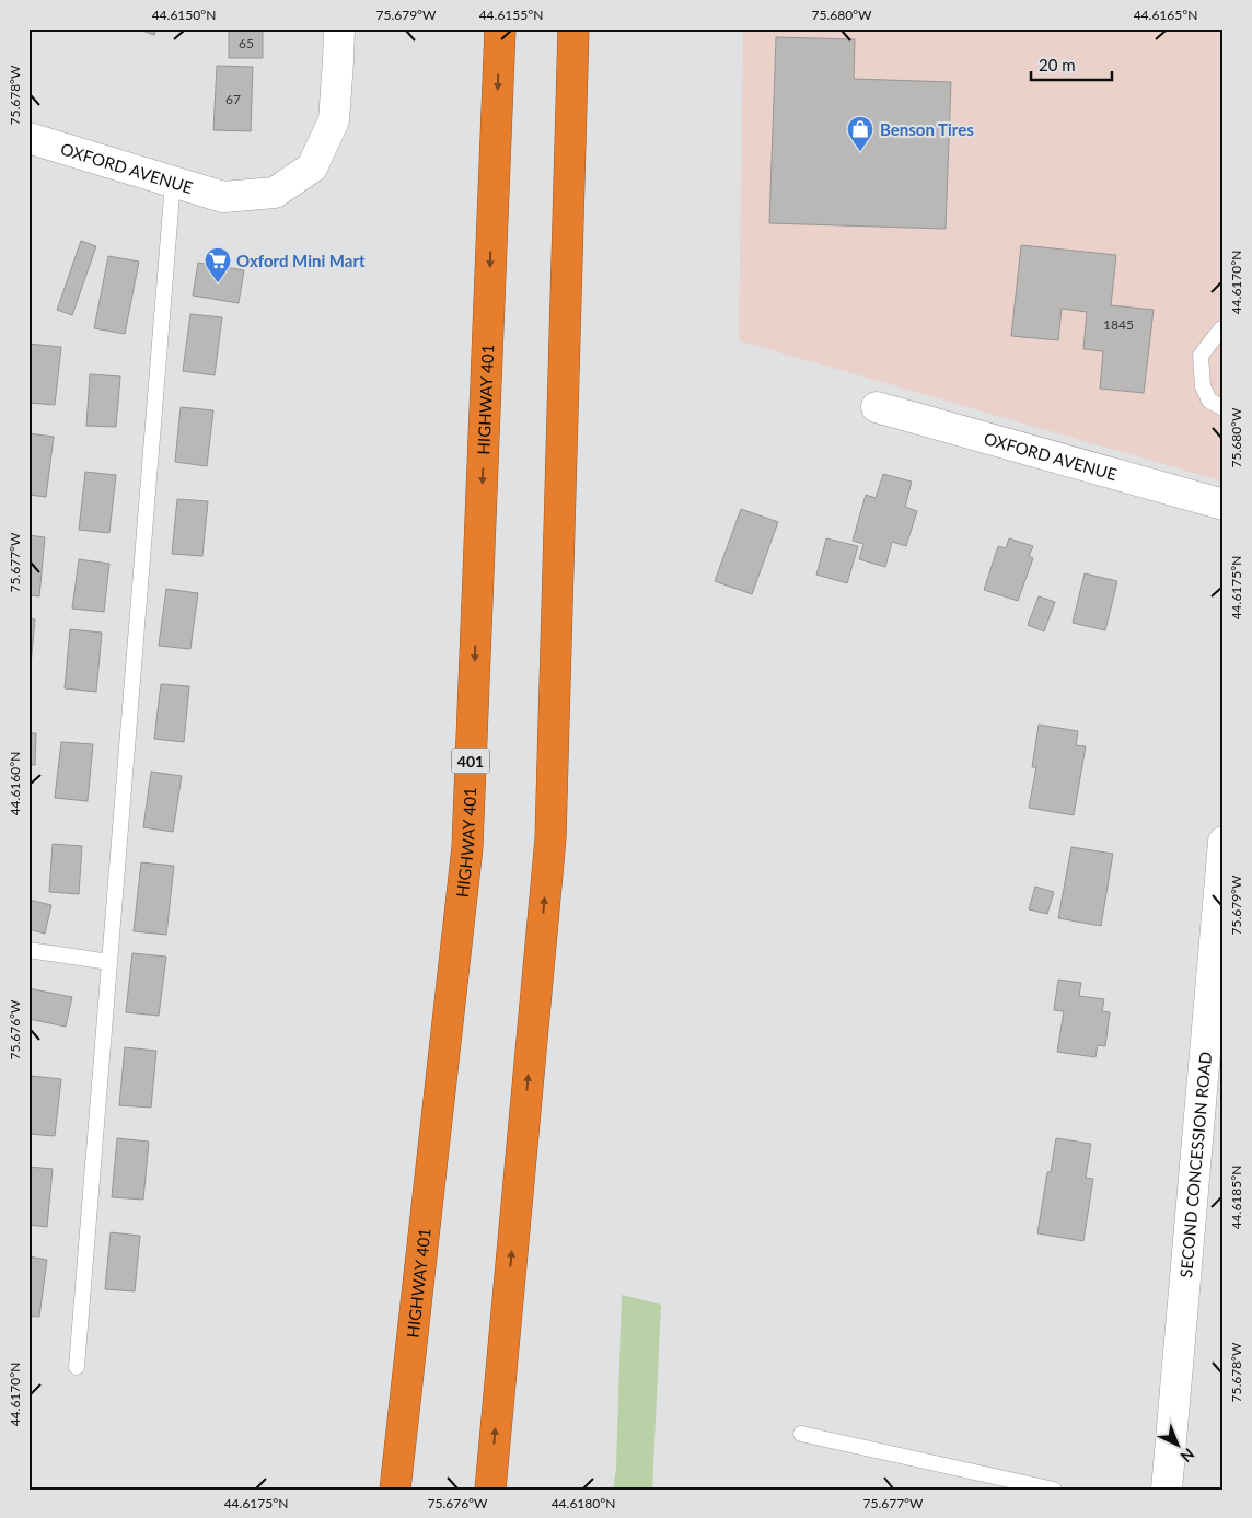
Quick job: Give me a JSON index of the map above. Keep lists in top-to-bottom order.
{
  "streets": {
    "highway": ["HIGHWAY 401", "401"],
    "street": ["OXFORD AVENUE", "SECOND CONCESSION ROAD"]
  },
  "places": {
    "shop": ["Benson Tires"],
    "supermarket": ["Oxford Mini Mart"]
  },
  "house_numbers": ["65", "67", "1845"],
  "scale_bar": "20 m",
  "north": "bottom right",
  "coordinates": [
    "44.6150°N",
    "75.679°W",
    "44.6155°N",
    "75.680°W",
    "44.6165°N",
    "75.678°W",
    "44.6170°N",
    "75.677°W",
    "44.6175°N",
    "44.6160°N",
    "75.676°W",
    "44.6185°N",
    "44.6180°N"
  ]
}
